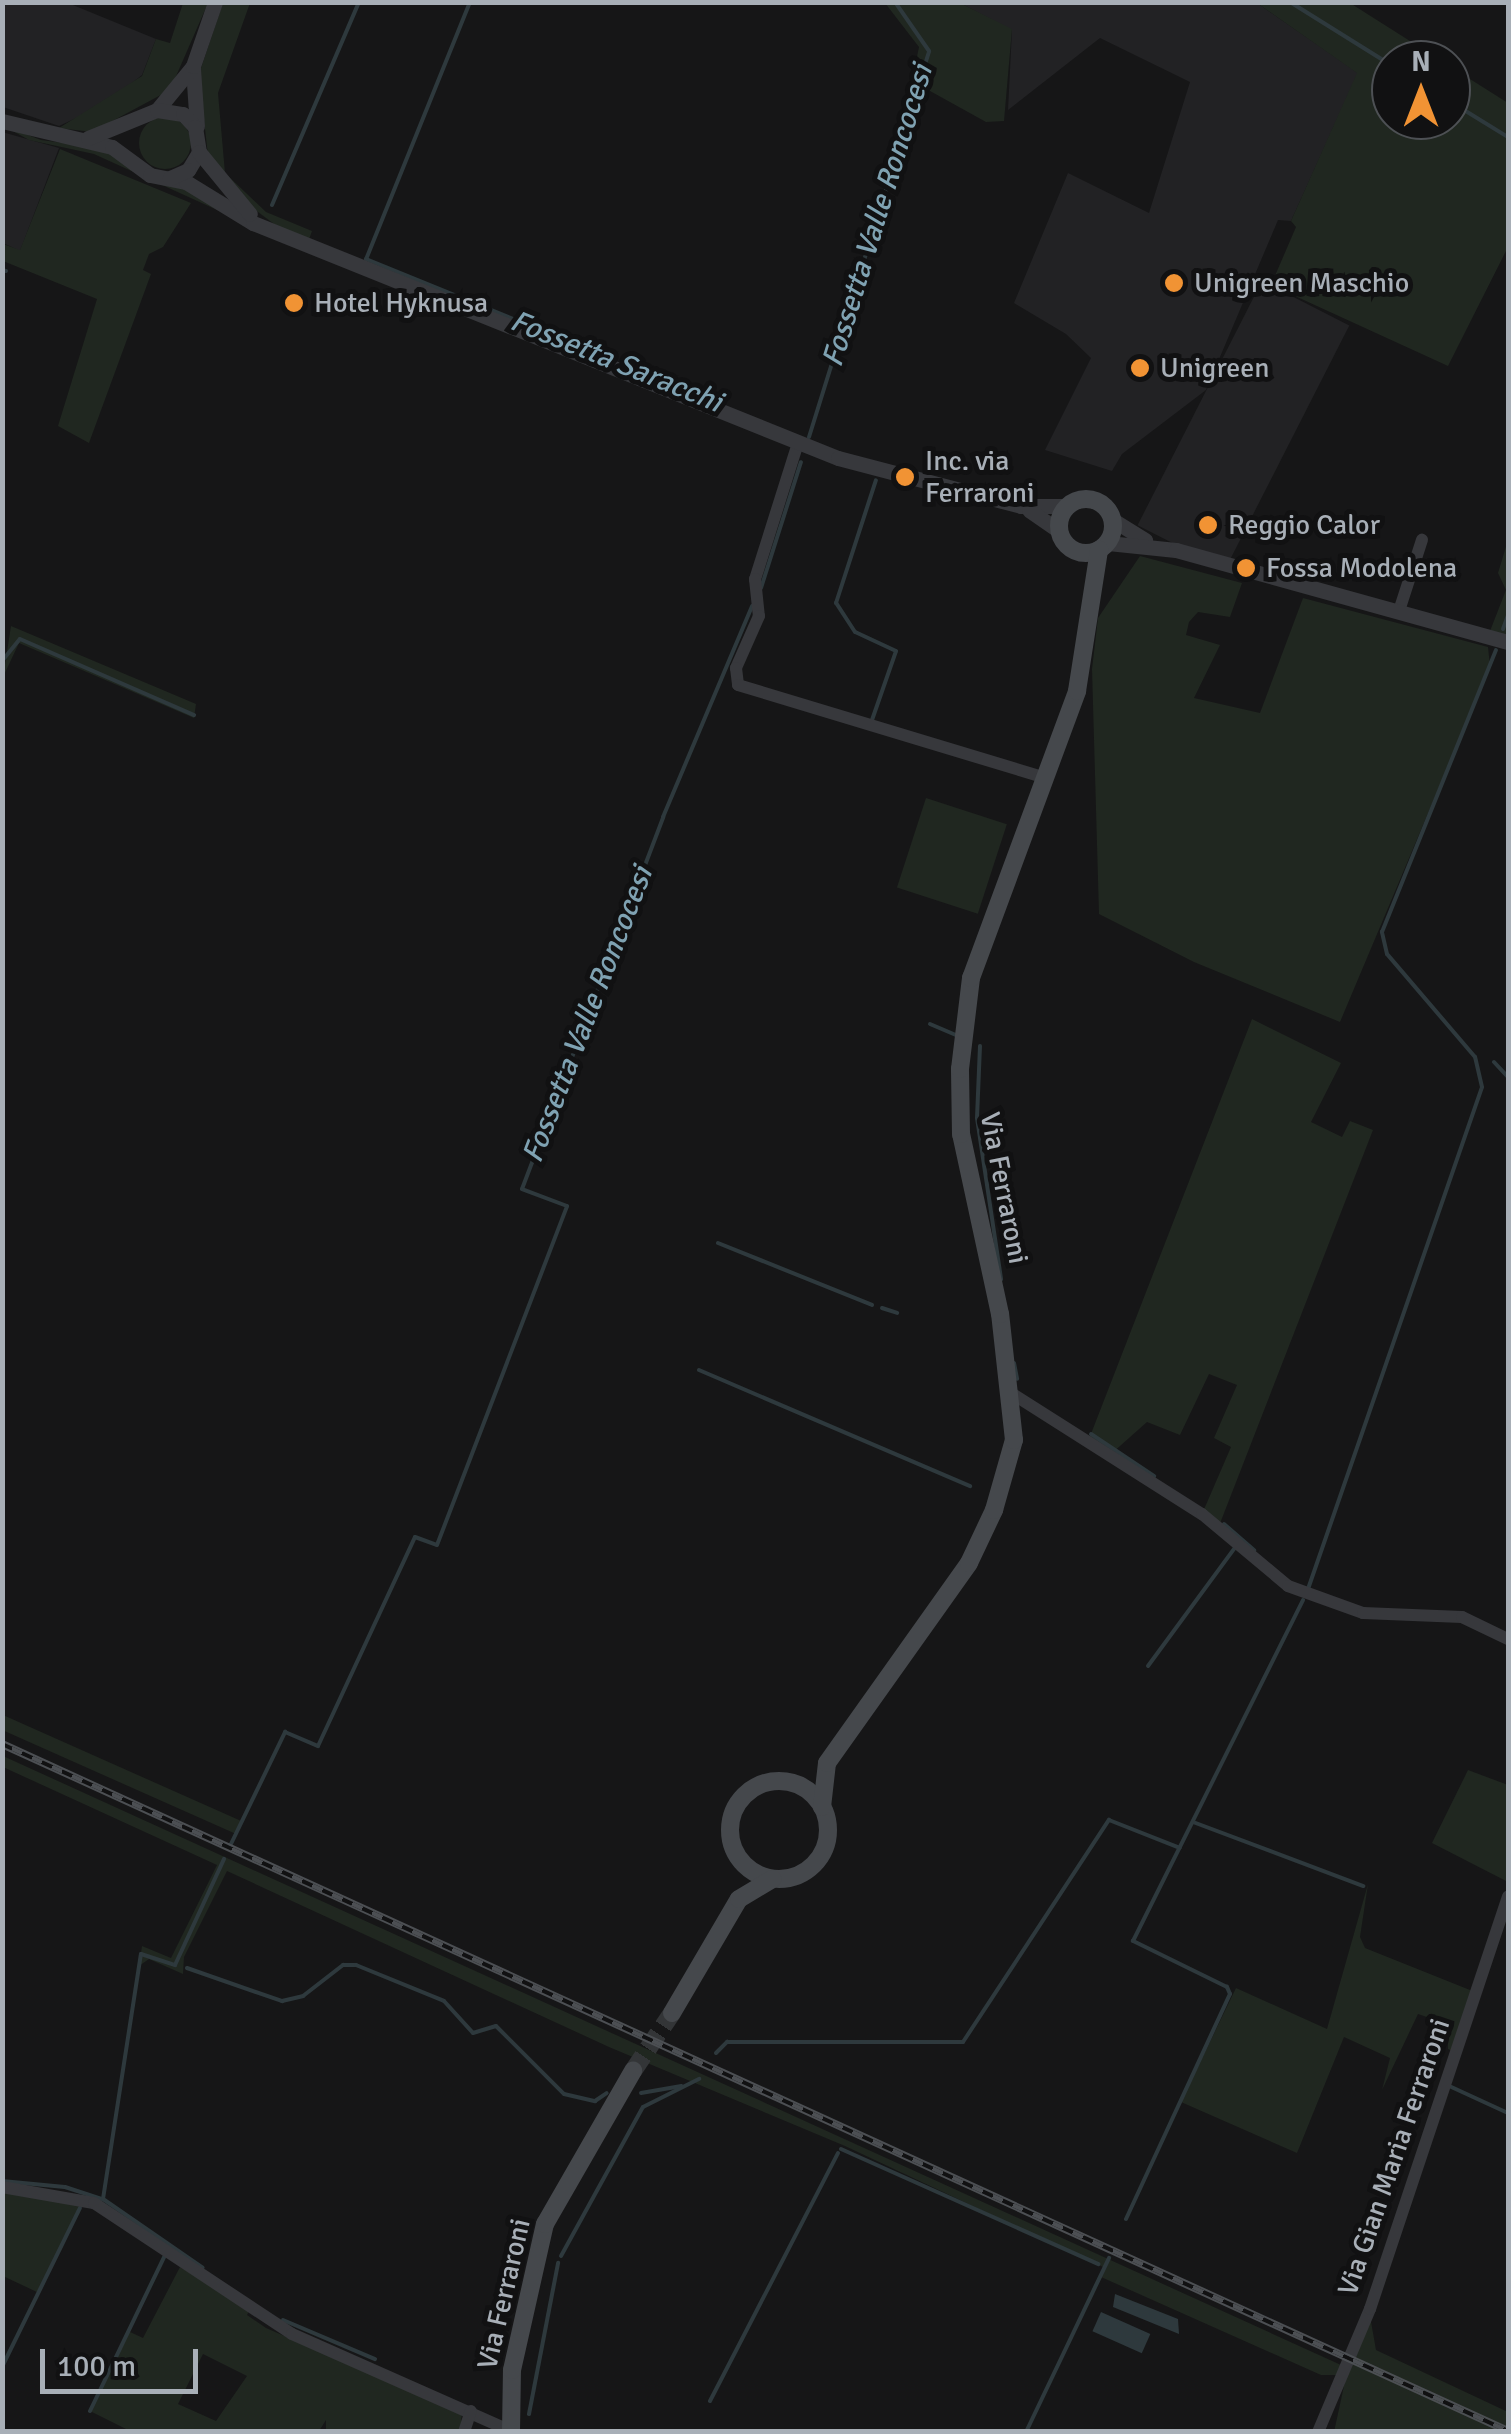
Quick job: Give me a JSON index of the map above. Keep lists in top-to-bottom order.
{
  "streets": {
    "main road": ["Via Ferraroni"],
    "street": ["Via Gian Maria Ferraroni"]
  },
  "water": ["Fossetta Valle Roncocesi", "Fossetta Saracchi"],
  "places": [
    "Unigreen Maschio",
    "Hotel Hyknusa",
    "Unigreen",
    "Inc. via Ferraroni",
    "Reggio Calor",
    "Fossa Modolena"
  ],
  "scale_bar": "100 m",
  "north": "top"
}
